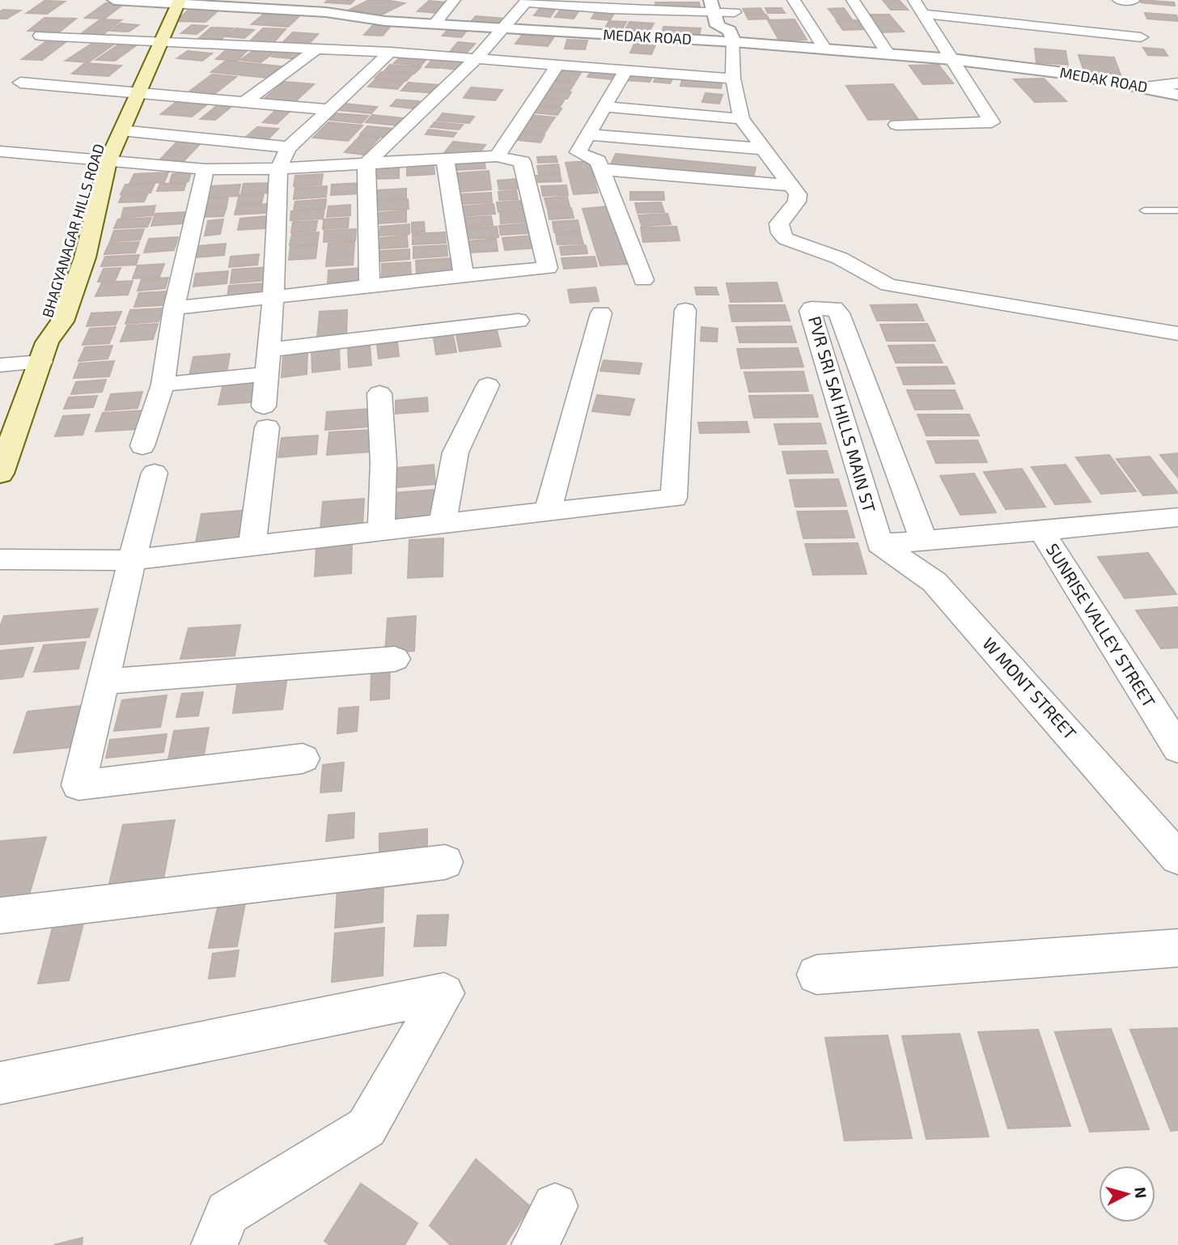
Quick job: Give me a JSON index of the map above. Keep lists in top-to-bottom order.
{
  "streets": {
    "main road": ["BHAGYANAGAR HILLS ROAD"],
    "street": [
      "MEDAK ROAD",
      "PVR SRI SAI HILLS MAIN ST",
      "SUNRISE VALLEY STREET",
      "W MONT STREET"
    ]
  },
  "crossings": [
    ["MEDAK ROAD", "BHAGYANAGAR HILLS ROAD"],
    ["PVR SRI SAI HILLS MAIN ST", "W MONT STREET"]
  ],
  "north": "right"
}
